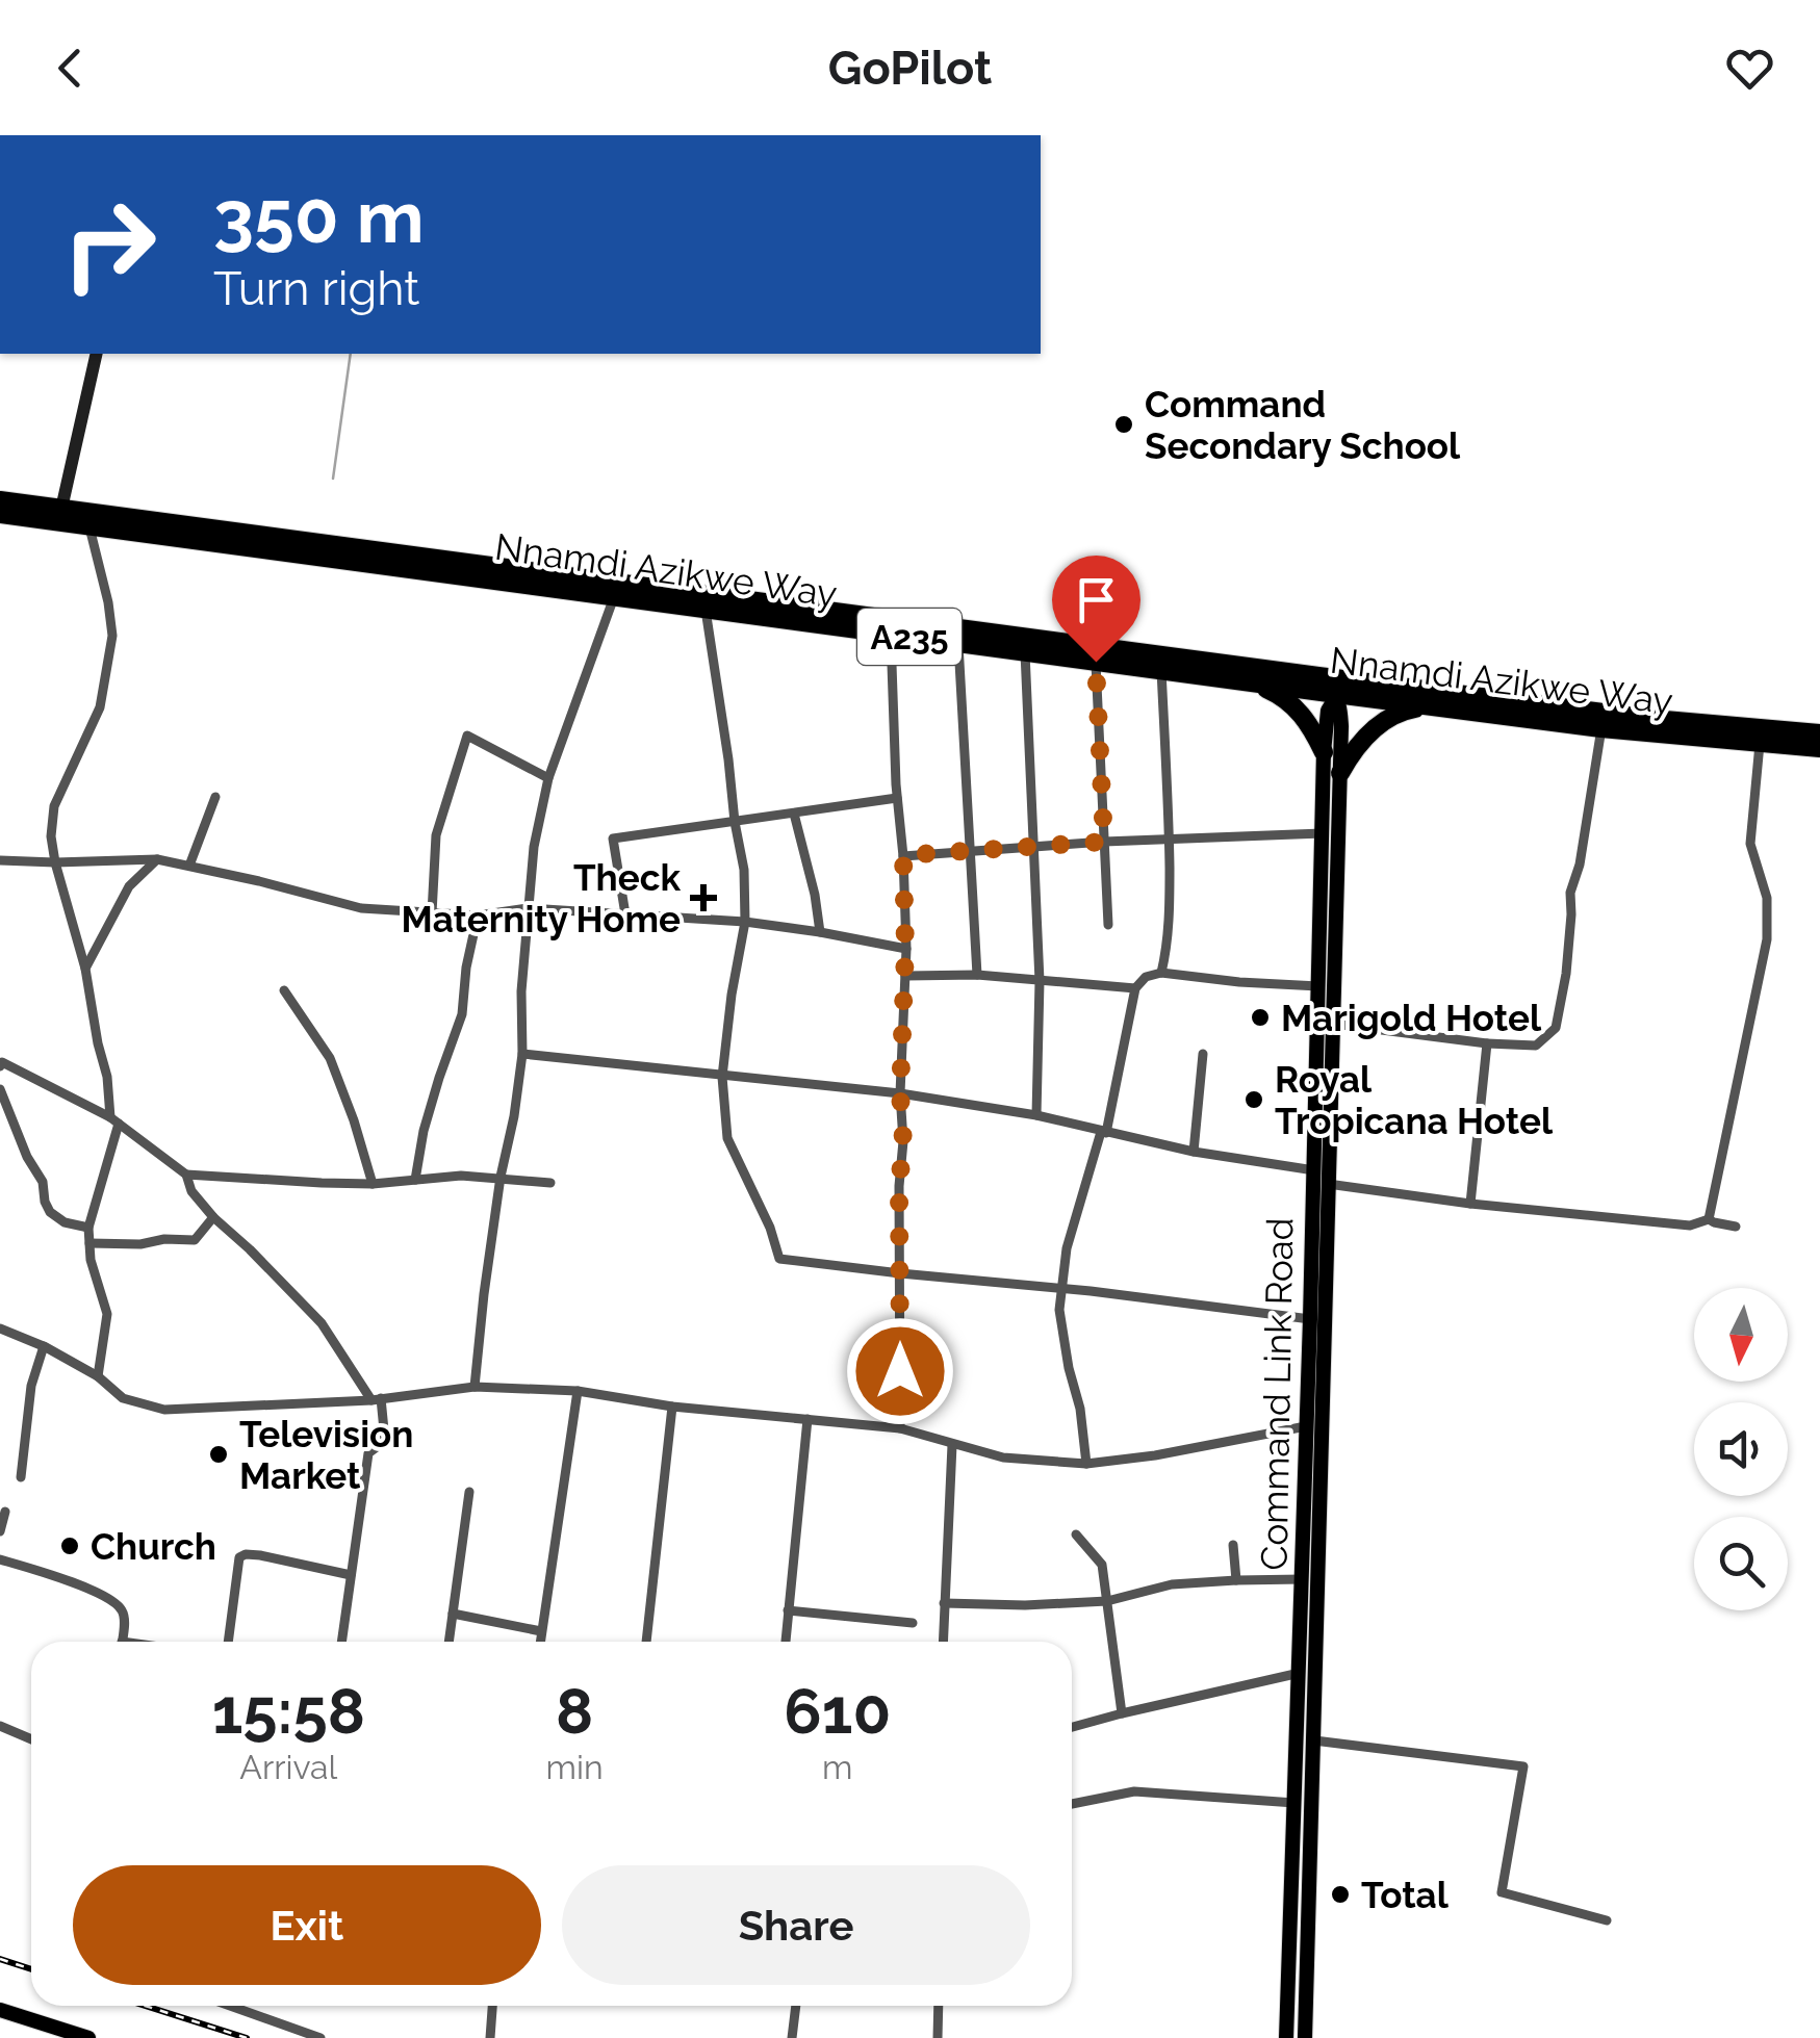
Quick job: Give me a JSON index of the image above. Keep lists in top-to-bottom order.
{
  "streets": {
    "highway": ["Nnamdi Azikwe Way", "A235"],
    "main road": ["Command Link Road"]
  },
  "crossings": [
    ["Nnamdi Azikwe Way", "Command Link Road"]
  ],
  "places": {
    "other": [
      "Command Secondary School",
      "Marigold Hotel",
      "Royal Tropicana Hotel",
      "Television Market",
      "Church",
      "Total"
    ],
    "health": ["Theck Maternity Home"]
  },
  "north": "bottom",
  "page": {
    "header": "GoPilot",
    "turn": ["350 m", "Turn right"],
    "eta": [
      "15:58",
      "Arrival",
      "8",
      "min",
      "610",
      "m"
    ],
    "buttons": ["Exit", "Share"]
  }
}
